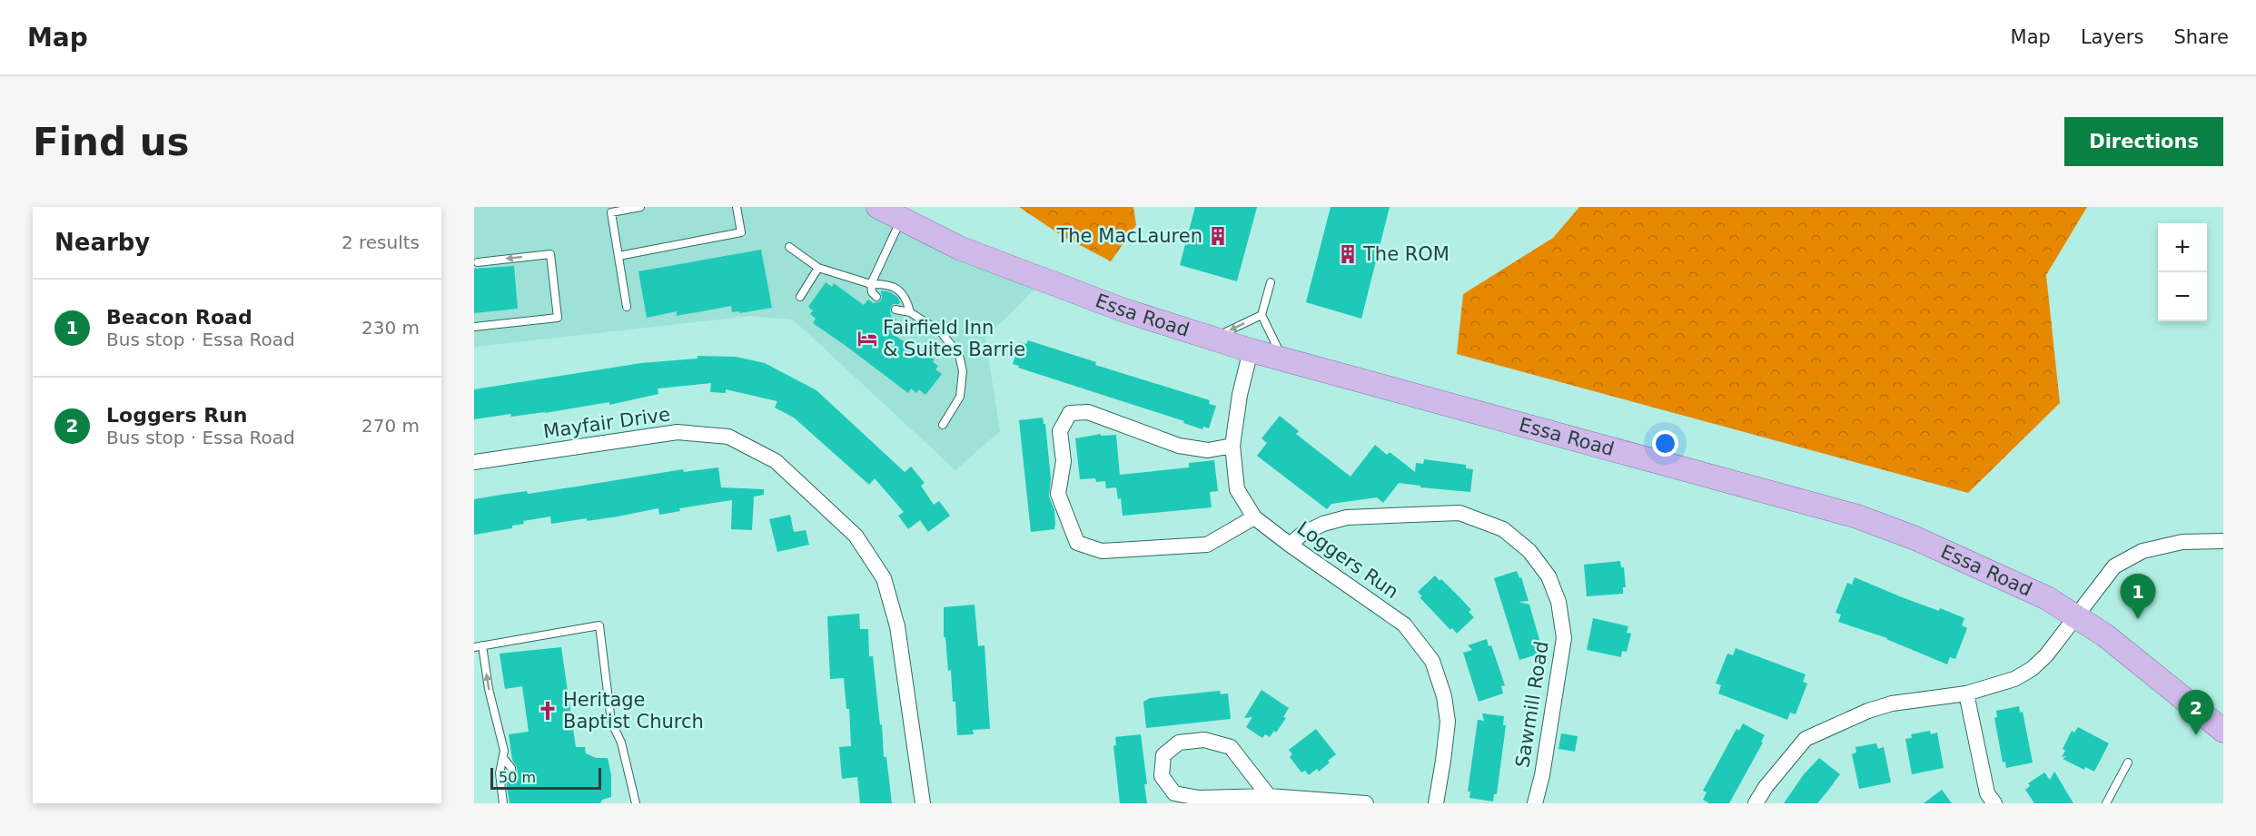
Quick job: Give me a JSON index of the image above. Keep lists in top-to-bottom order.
{
  "streets": {
    "main road": ["Essa Road"],
    "street": ["Mayfair Drive", "Loggers Run", "Sawmill Road"]
  },
  "crossings": [
    ["Essa Road", "Loggers Run"],
    ["Loggers Run", "Sawmill Road"]
  ],
  "places": {
    "building": ["The MacLauren", "The ROM"],
    "hotel": ["Fairfield Inn & Suites Barrie"],
    "church": ["Heritage Baptist Church"]
  },
  "scale_bar": "50 m",
  "page": {
    "header": "Map",
    "nav": ["Map", "Layers", "Share"],
    "buttons": "Directions",
    "title": "Find us",
    "heading": ["Nearby", "2 results"],
    "map_buttons": ["+", "−"],
    "list": [
      {
        "mark": "1",
        "name": "Beacon Road",
        "note": "Bus stop · Essa Road",
        "value": "230 m"
      },
      {
        "mark": "2",
        "name": "Loggers Run",
        "note": "Bus stop · Essa Road",
        "value": "270 m"
      }
    ],
    "pins": ["1", "2"],
    "scale": "50 m"
  }
}
